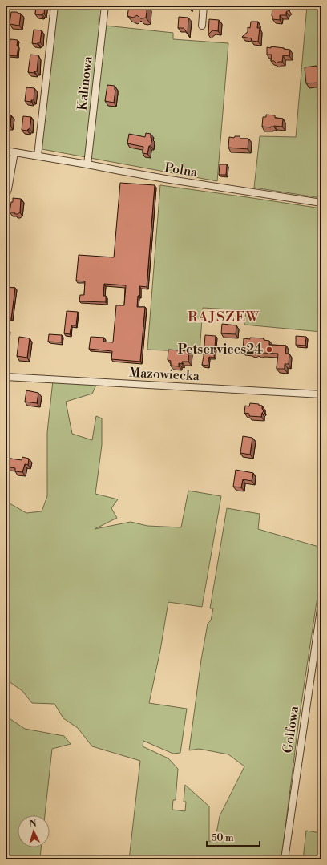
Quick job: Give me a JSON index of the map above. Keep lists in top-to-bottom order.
{
  "streets": {
    "street": [
      "Kalinowa",
      "Polna",
      "Mazowiecka",
      "Golfowa"
    ]
  },
  "crossings": [
    ["Kalinowa", "Polna"]
  ],
  "districts": ["RAJSZEW"],
  "places": ["Petservices24"],
  "scale_bar": "50 m",
  "north": "top"
}
